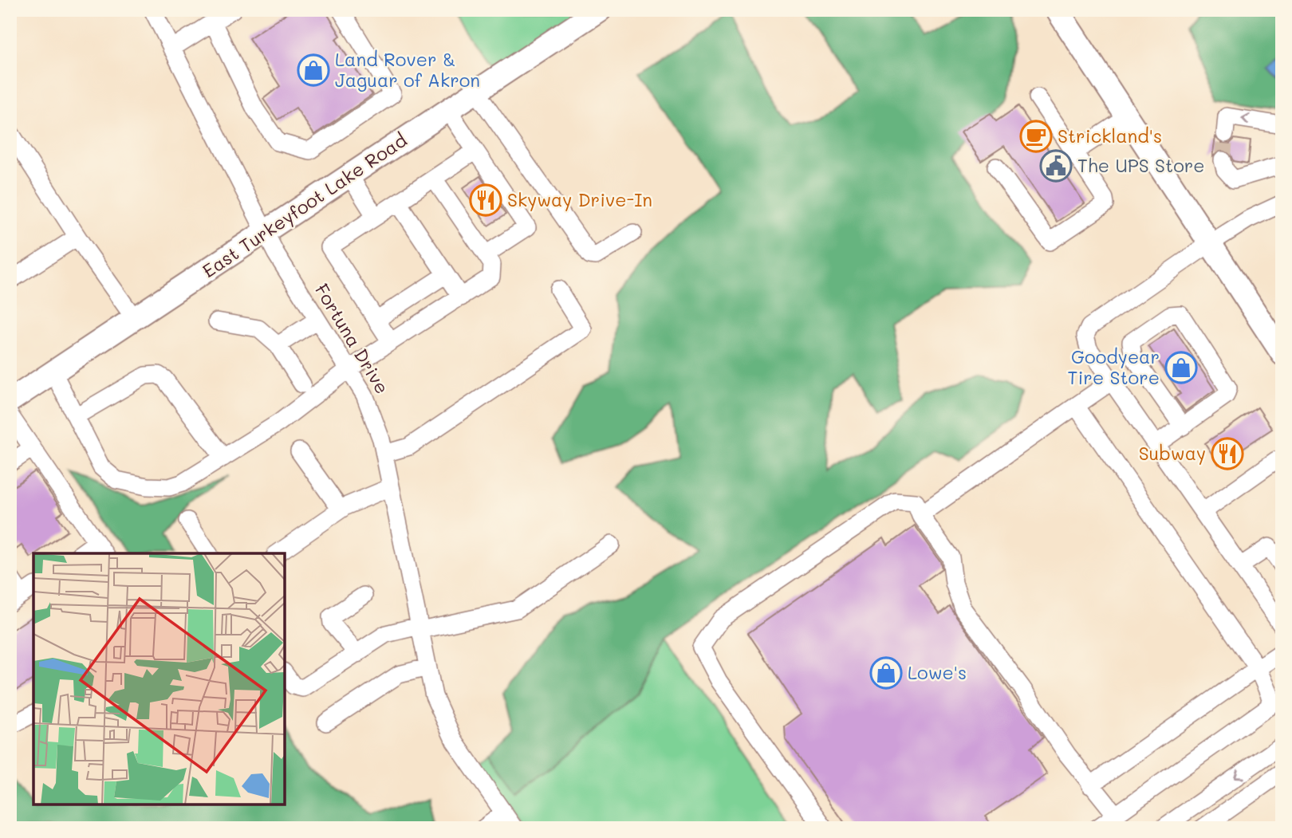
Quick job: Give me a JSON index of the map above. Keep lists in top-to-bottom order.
{
  "streets": {
    "main road": ["East Turkeyfoot Lake Road"],
    "street": ["Fortuna Drive"]
  },
  "crossings": [
    ["East Turkeyfoot Lake Road", "Fortuna Drive"]
  ],
  "places": {
    "shop": ["Land Rover & Jaguar of Akron", "Goodyear Tire Store", "Lowe's"],
    "cafe": ["Strickland's"],
    "public building": ["The UPS Store"],
    "restaurant": ["Skyway Drive-In", "Subway"]
  }
}
